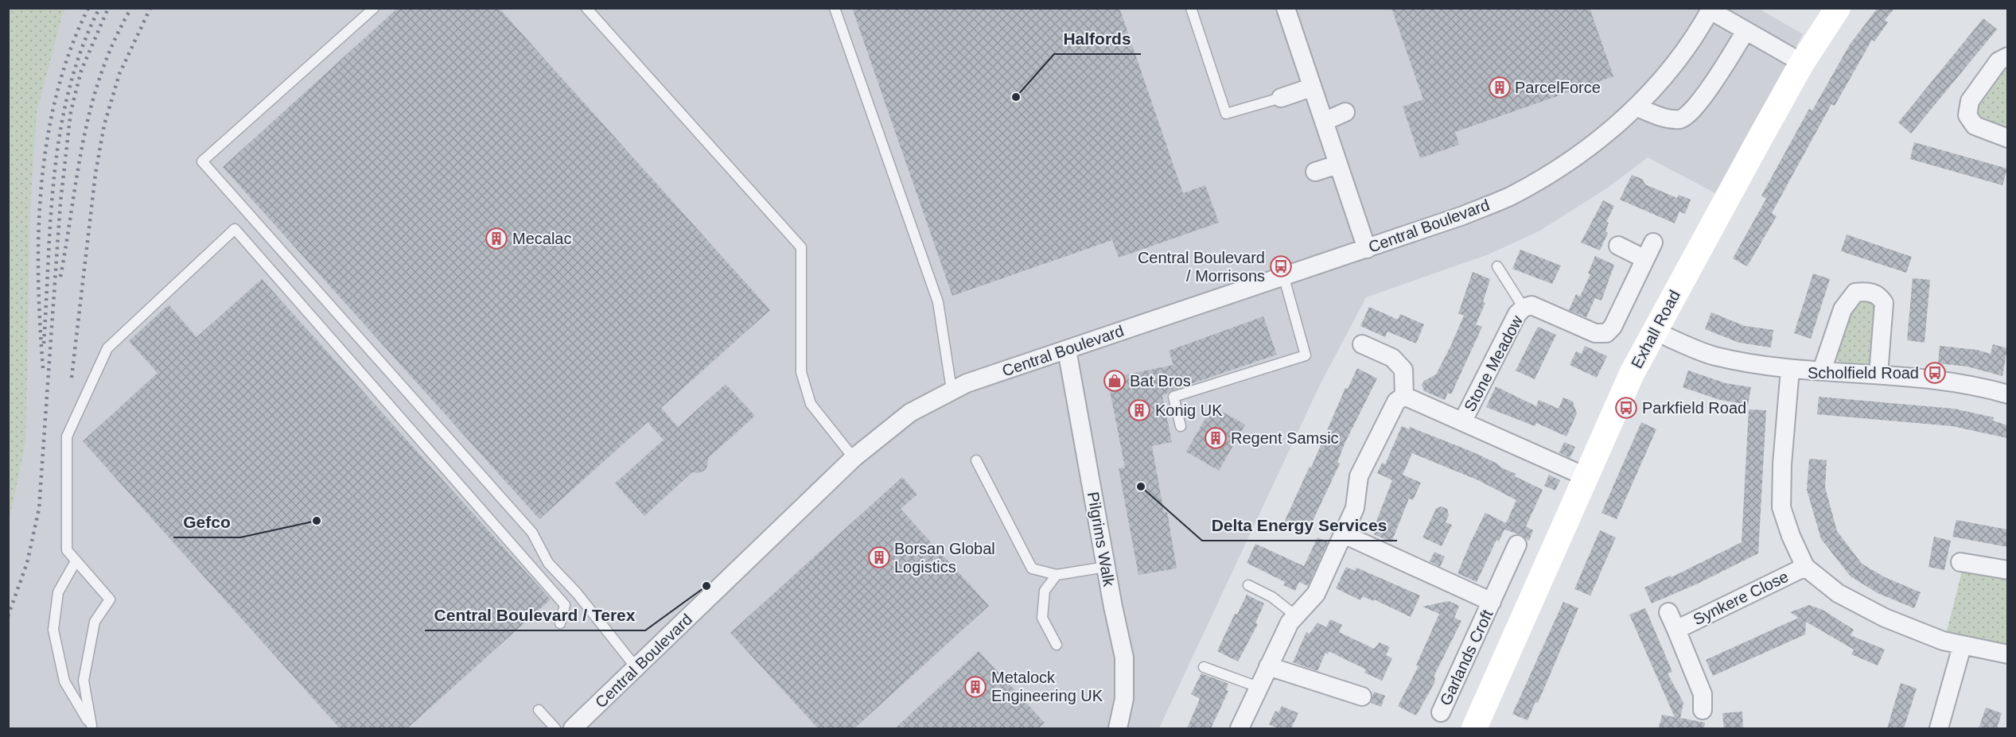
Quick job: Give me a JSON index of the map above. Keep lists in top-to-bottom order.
{
  "streets": {
    "street": [
      "Central Boulevard",
      "Exhall Road",
      "Stone Meadow",
      "Pilgrims Walk",
      "Synkere Close",
      "Garlands Croft"
    ]
  },
  "crossings": [
    ["Central Boulevard", "Exhall Road"],
    ["Central Boulevard", "Pilgrims Walk"]
  ],
  "places": {
    "building": [
      "ParcelForce",
      "Mecalac",
      "Konig UK",
      "Regent Samsic",
      "Borsan Global Logistics",
      "Metalock Engineering UK"
    ],
    "other": [
      "Halfords",
      "Delta Energy Services",
      "Gefco",
      "Central Boulevard / Terex"
    ],
    "bus stop": ["Central Boulevard / Morrisons", "Scholfield Road", "Parkfield Road"],
    "shop": ["Bat Bros"]
  }
}
